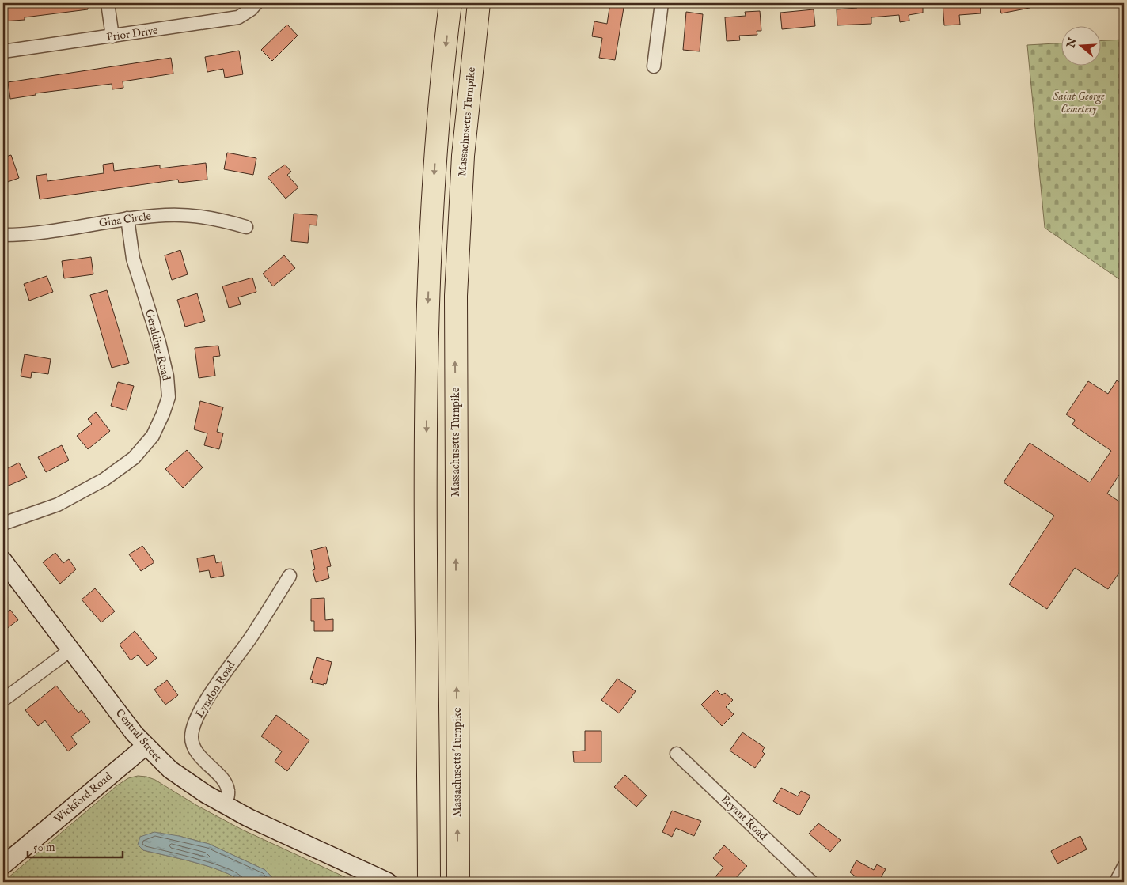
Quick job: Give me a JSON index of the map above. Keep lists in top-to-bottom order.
{
  "streets": {
    "highway": ["Massachusetts Turnpike"],
    "main road": ["Central Street", "Wickford Road"],
    "street": [
      "Prior Drive",
      "Gina Circle",
      "Geraldine Road",
      "Lyndon Road",
      "Bryant Road"
    ]
  },
  "crossings": [
    ["Gina Circle", "Geraldine Road"],
    ["Lyndon Road", "Central Street"],
    ["Central Street", "Wickford Road"]
  ],
  "parks": ["Saint George Cemetery"],
  "scale_bar": "50 m",
  "north": "left"
}
